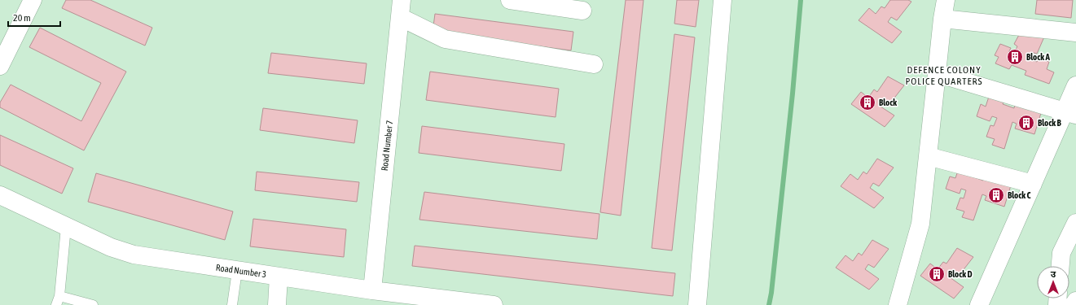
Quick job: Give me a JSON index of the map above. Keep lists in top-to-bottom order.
{
  "streets": {
    "street": ["Road Number 7", "Road Number 3"]
  },
  "crossings": [
    ["Road Number 7", "Road Number 3"]
  ],
  "districts": ["DEFENCE COLONY POLICE QUARTERS"],
  "places": {
    "building": [
      "Block A",
      "Block",
      "Block B",
      "Block C",
      "Block D"
    ]
  },
  "scale_bar": "20 m",
  "north": "top"
}
